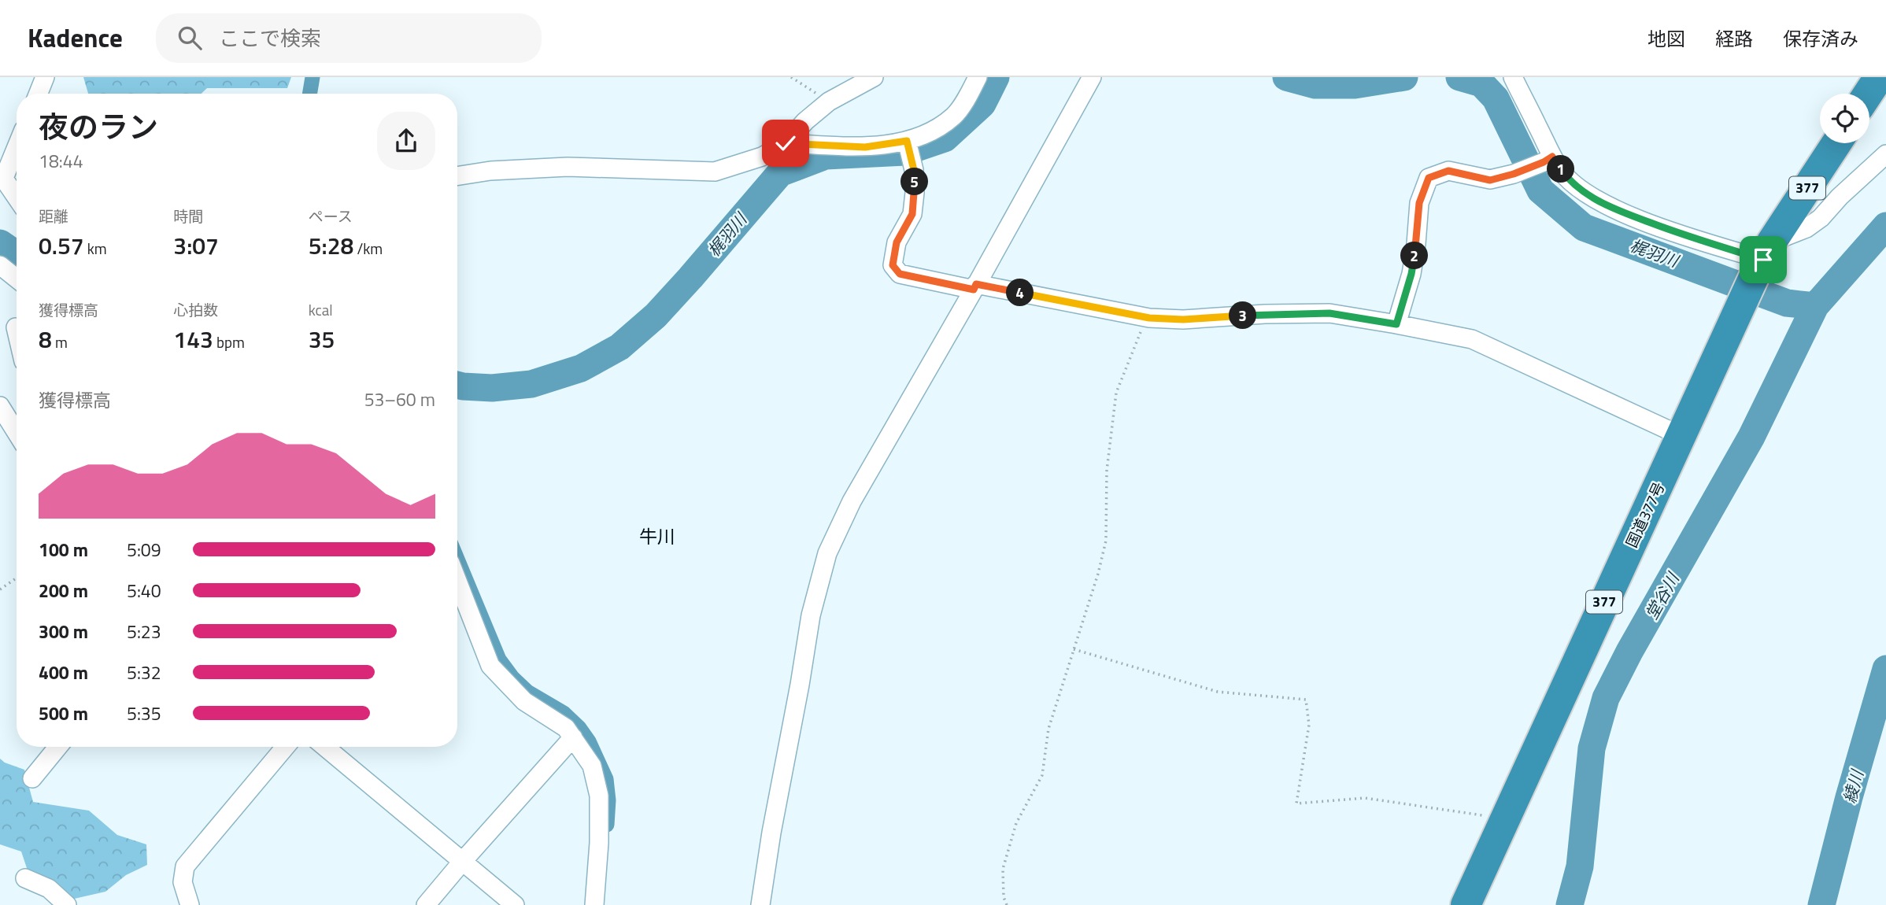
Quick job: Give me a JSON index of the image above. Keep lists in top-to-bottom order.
{
  "streets": {
    "highway": ["377", "国道377号"]
  },
  "districts": ["牛川"],
  "water": ["梶羽川", "堂谷川", "綾川"],
  "page": {
    "header": "Kadence",
    "search": "ここで検索",
    "nav": ["地図", "経路", "保存済み"],
    "heading": ["夜のラン", "18:44"],
    "pins": [
      "1",
      "5",
      "2",
      "4",
      "3"
    ],
    "stats": [
      ["距離", "0.57 km"],
      ["時間", "3:07"],
      ["ペース", "5:28 /km"],
      ["獲得標高", "8 m"],
      ["心拍数", "143 bpm"],
      ["kcal", "35"]
    ],
    "chart": ["獲得標高", "53–60 m"],
    "list": [
      {
        "name": "100 m",
        "note": "5:09"
      },
      {
        "name": "200 m",
        "note": "5:40"
      },
      {
        "name": "300 m",
        "note": "5:23"
      },
      {
        "name": "400 m",
        "note": "5:32"
      },
      {
        "name": "500 m",
        "note": "5:35"
      }
    ]
  }
}
